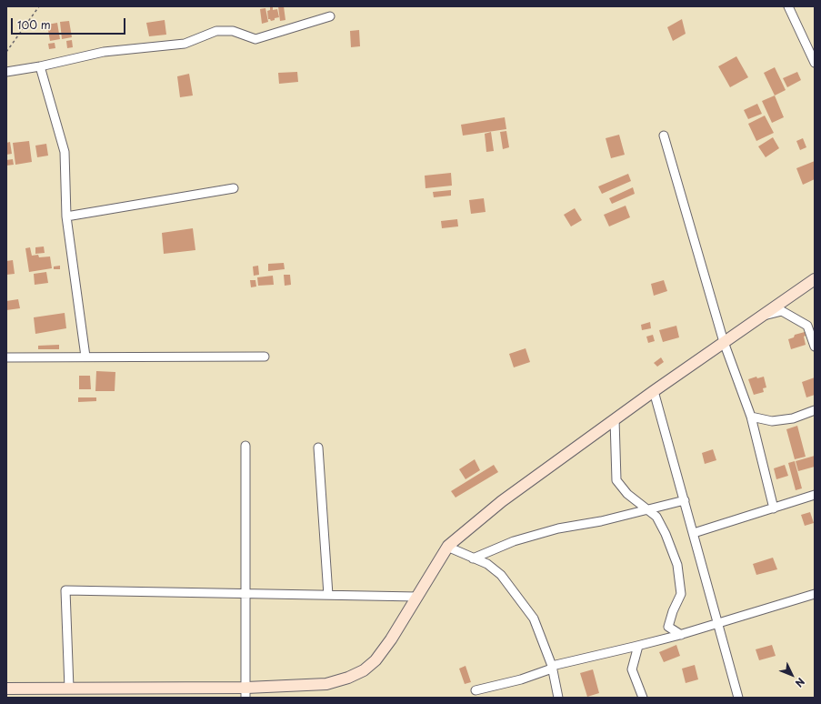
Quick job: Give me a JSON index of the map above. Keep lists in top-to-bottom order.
{
  "scale_bar": "100 m",
  "north": "bottom right"
}
